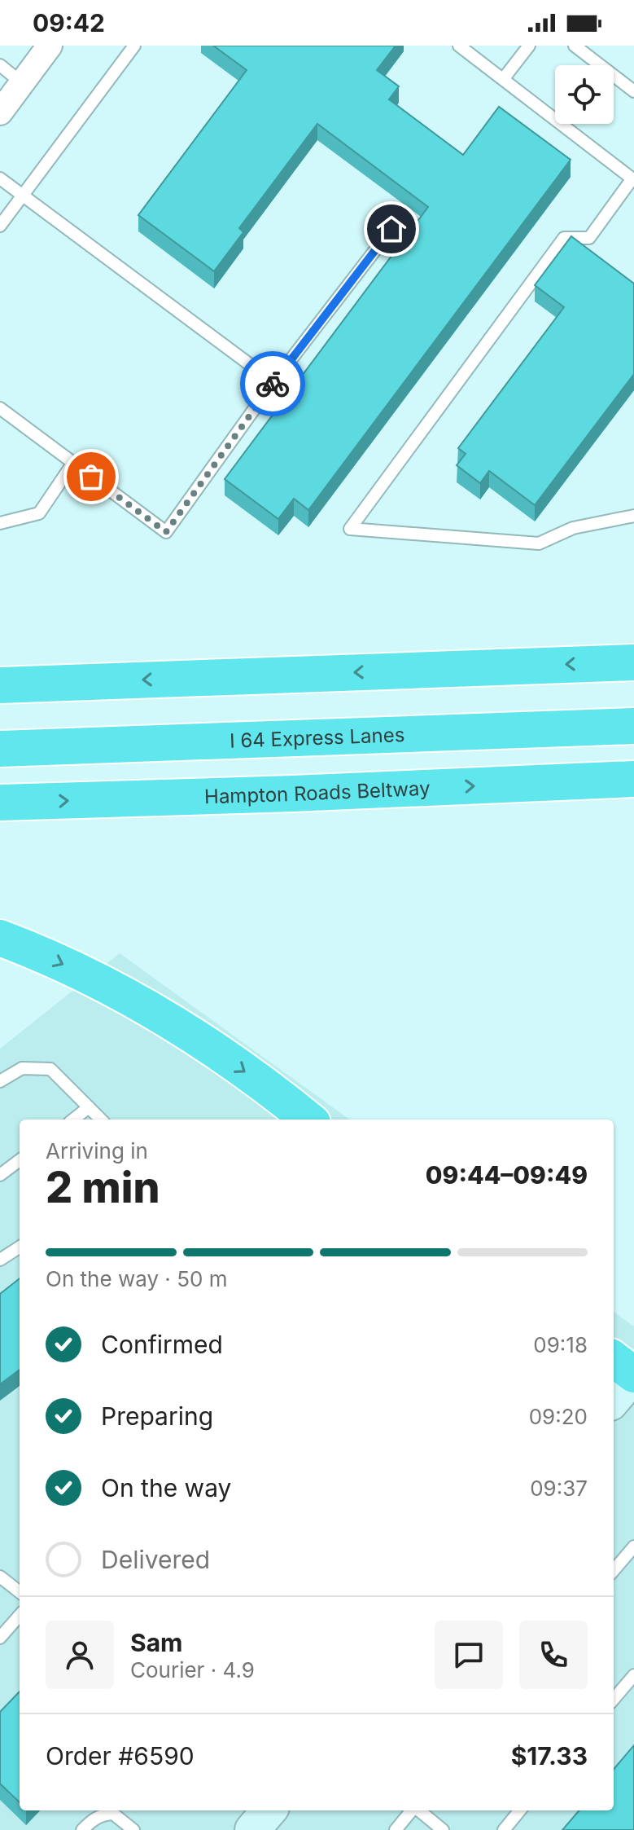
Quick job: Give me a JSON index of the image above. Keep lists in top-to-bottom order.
{
  "streets": {
    "highway": ["I 64 Express Lanes", "Hampton Roads Beltway"]
  },
  "page": {
    "status": "09:42",
    "heading": ["2 min", "Arriving in", "09:44–09:49"],
    "panel": [
      "Sam",
      "Courier · 4.9",
      "Order #6590",
      "$17.33"
    ],
    "bar": "On the way · 50 m",
    "list": [
      ["Confirmed", "09:18"],
      ["Preparing", "09:20"],
      ["On the way", "09:37"],
      "Delivered"
    ]
  }
}
